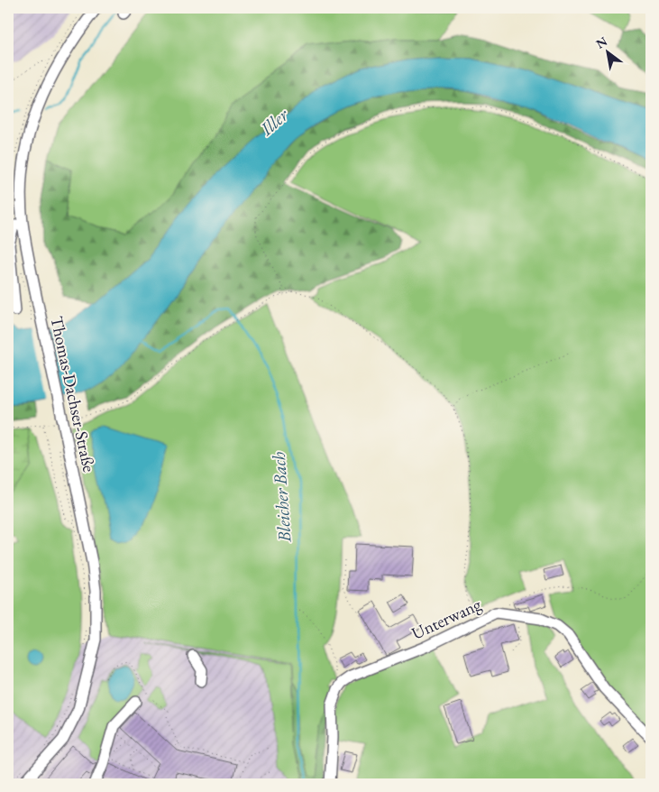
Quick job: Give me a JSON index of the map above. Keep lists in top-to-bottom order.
{
  "streets": {
    "street": ["Thomas-Dachser-Straße", "Unterwang"]
  },
  "water": ["Iller", "Bleicher Bach"],
  "north": "top left"
}
